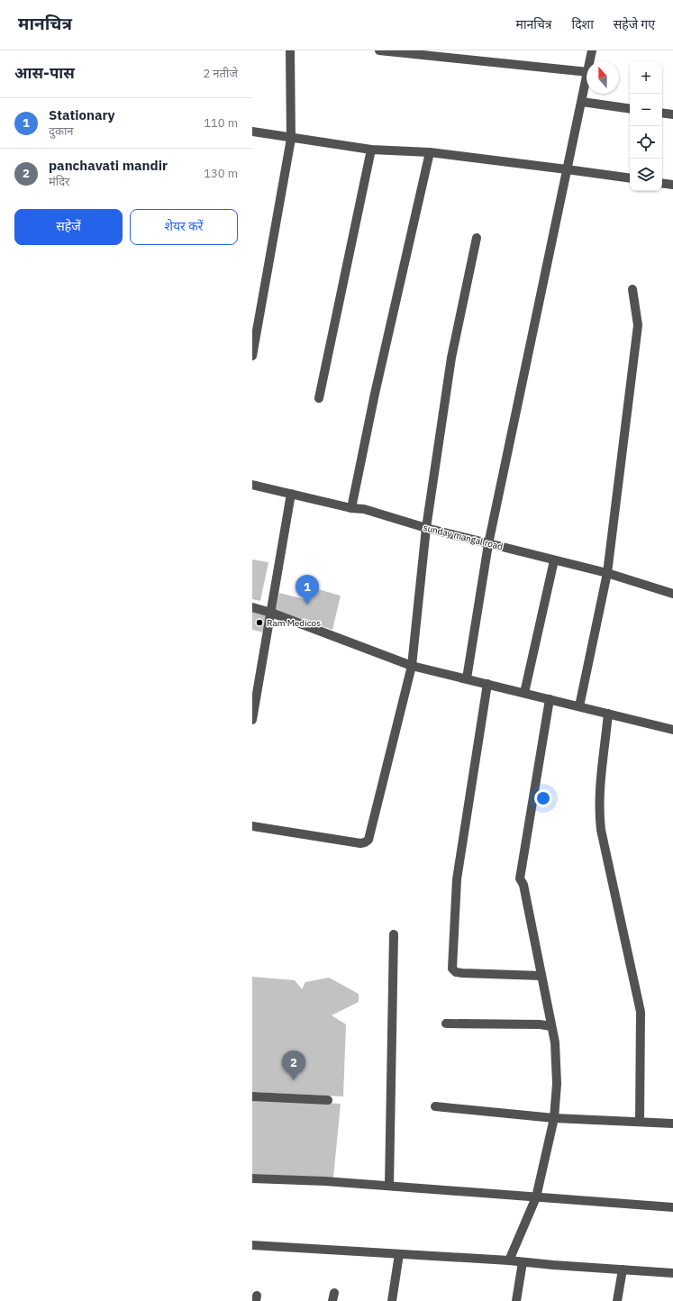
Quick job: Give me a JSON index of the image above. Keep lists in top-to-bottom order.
{
  "streets": {
    "street": ["sunday mangal road"]
  },
  "places": ["Ram Medicos"],
  "north": "top",
  "page": {
    "header": "मानचित्र",
    "nav": ["मानचित्र", "दिशा", "सहेजे गए"],
    "heading": ["आस-पास", "2 नतीजे"],
    "map_buttons": ["+", "−"],
    "list": [
      {
        "mark": "1",
        "name": "Stationary",
        "note": "दुकान",
        "value": "110 m"
      },
      {
        "mark": "2",
        "name": "panchavati mandir",
        "note": "मंदिर",
        "value": "130 m"
      }
    ],
    "buttons": ["सहेजें", "शेयर करें"],
    "pins": ["1", "2"]
  }
}
